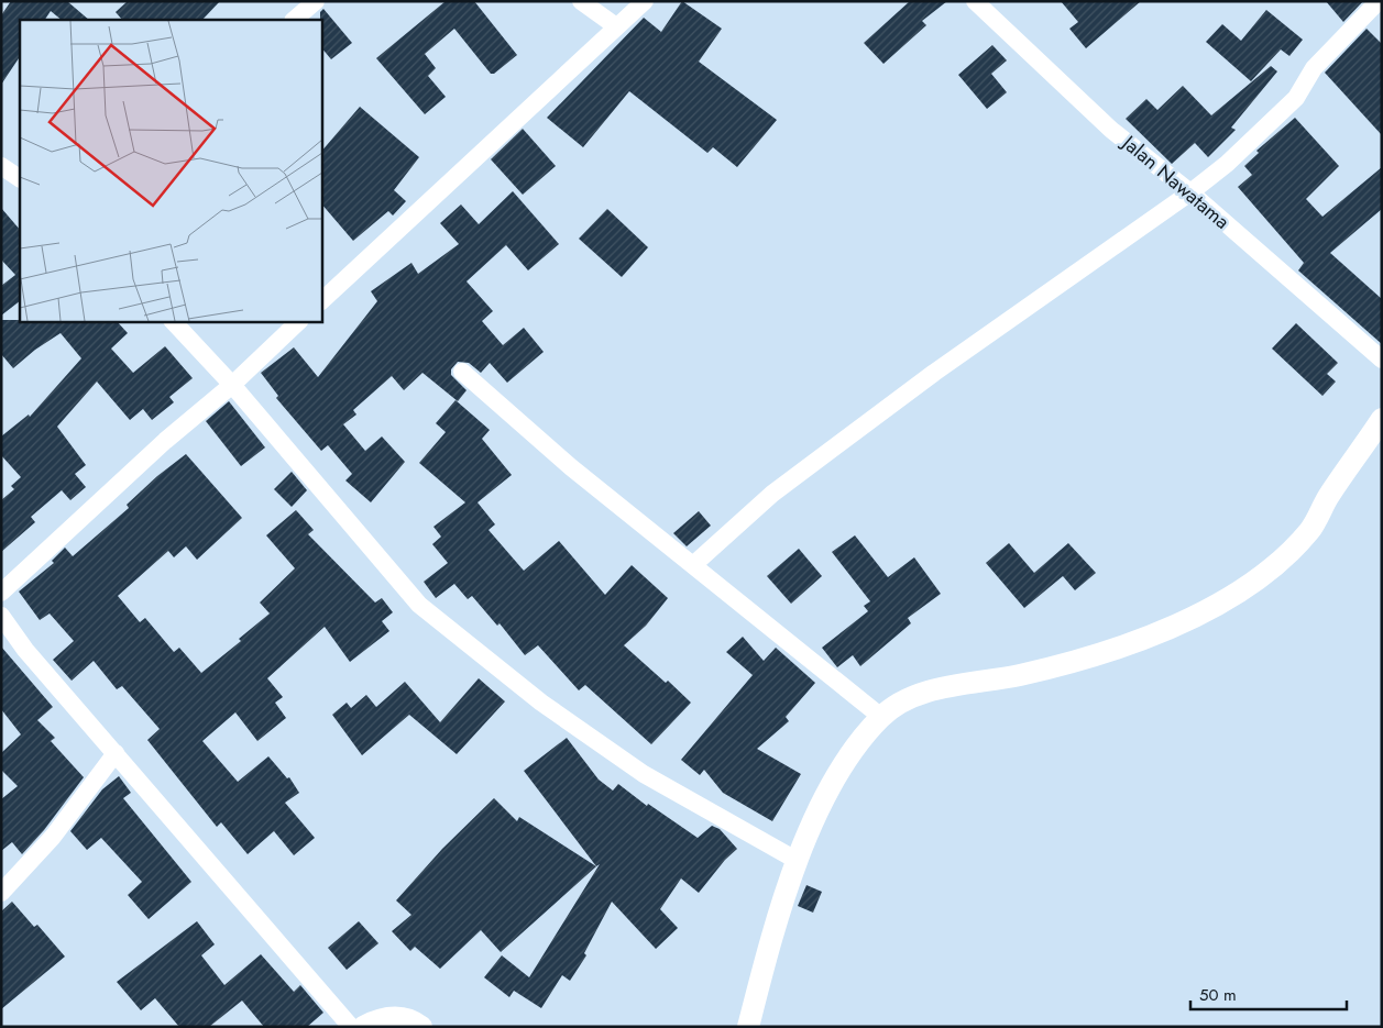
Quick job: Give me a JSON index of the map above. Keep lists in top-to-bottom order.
{
  "streets": {
    "street": ["Jalan Nawatama"]
  },
  "scale_bar": "50 m"
}
